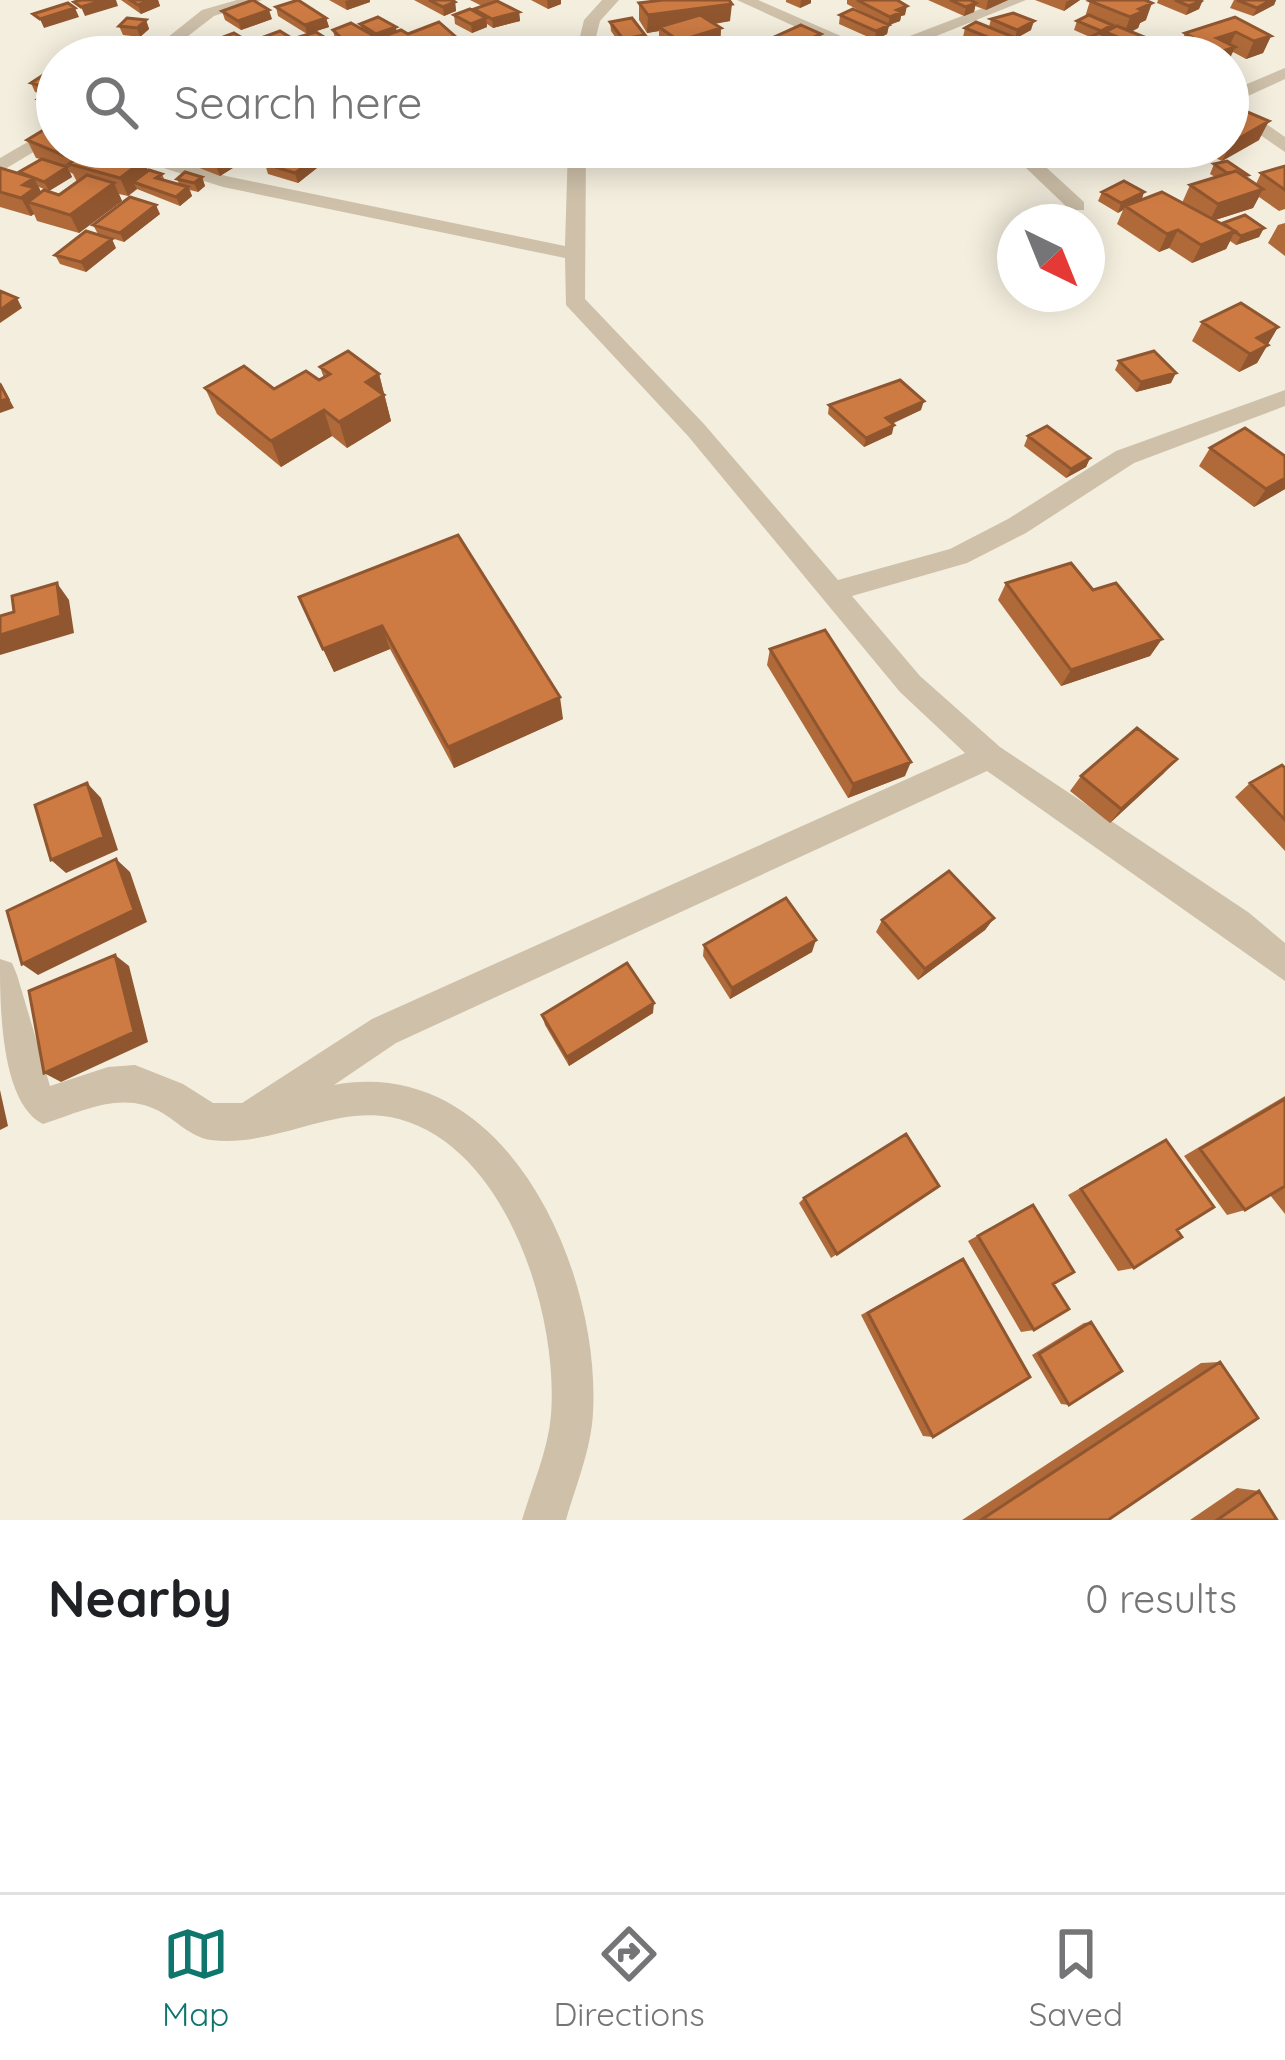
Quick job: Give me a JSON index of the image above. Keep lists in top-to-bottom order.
{
  "north": "bottom right",
  "page": {
    "search": "Search here",
    "heading": ["Nearby", "0 results"],
    "nav": ["Map", "Directions", "Saved"]
  }
}
